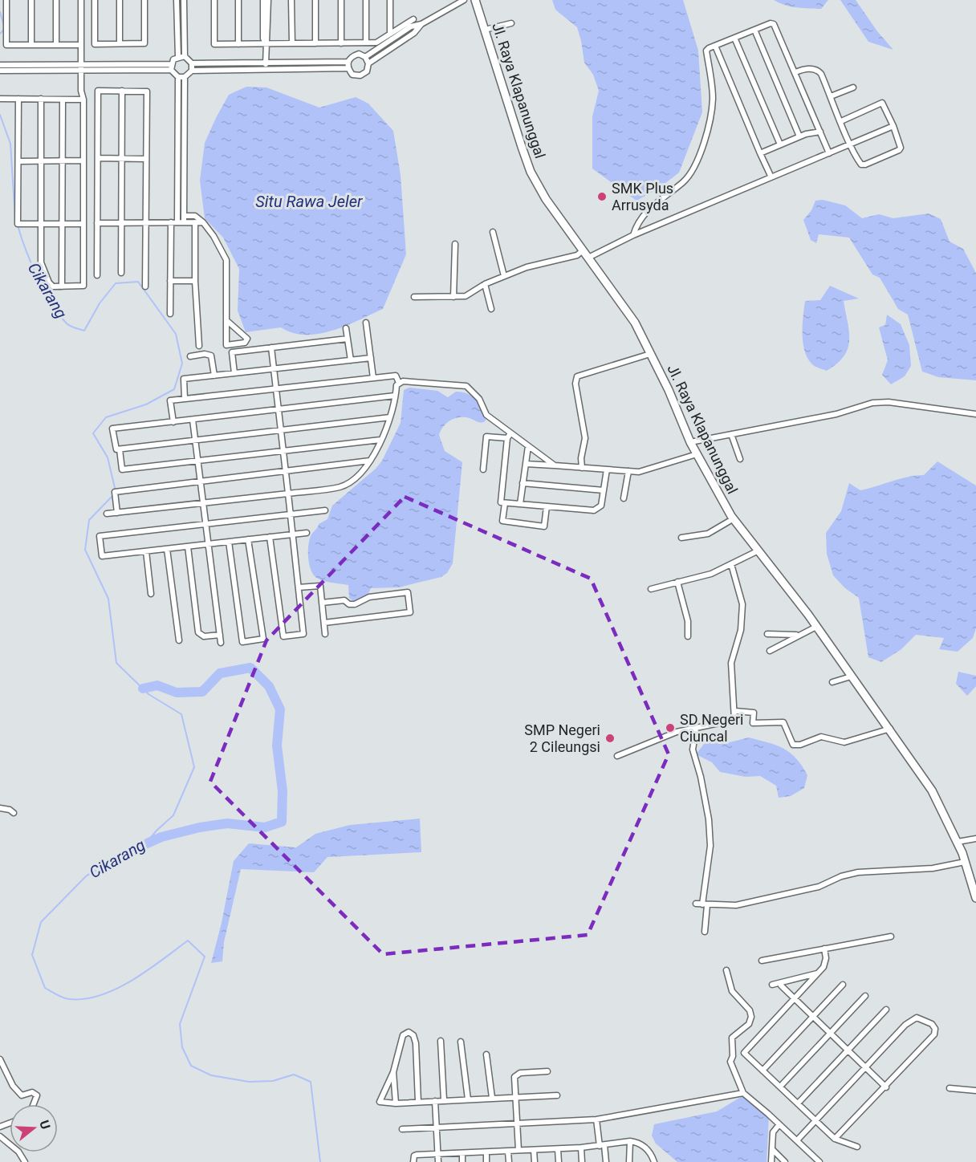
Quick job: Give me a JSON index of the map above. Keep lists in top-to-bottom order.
{
  "streets": {
    "street": ["Jl. Raya Klapanunggal"]
  },
  "water": ["Situ Rawa Jeler", "Cikarang"],
  "places": ["SMK Plus Arrusyda", "SD Negeri Ciuncal", "SMP Negeri 2 Cileungsi"],
  "north": "right"
}
